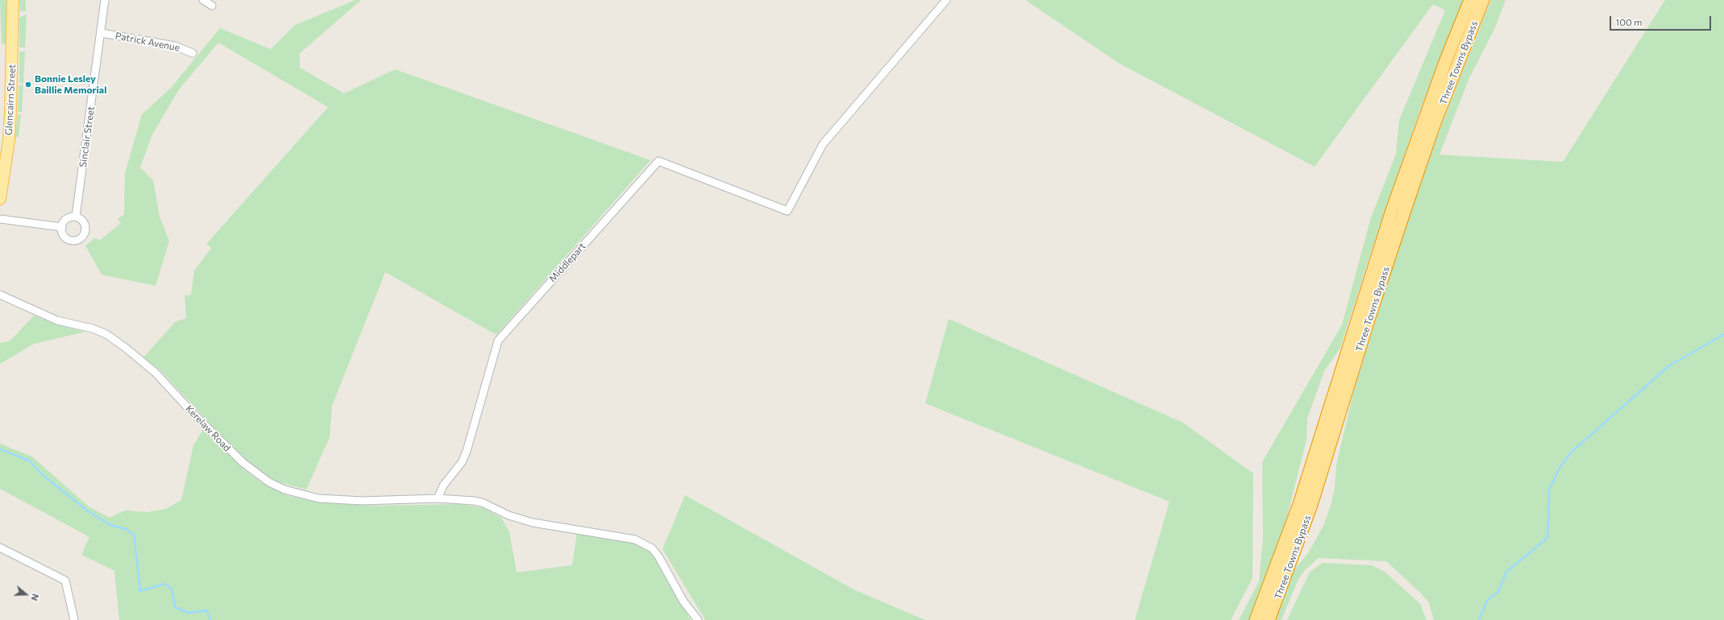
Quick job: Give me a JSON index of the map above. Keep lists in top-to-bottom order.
{
  "streets": {
    "highway": ["Three Towns Bypass"],
    "main road": ["Glencairn Street"],
    "street": [
      "Patrick Avenue",
      "Sinclair Street",
      "Middlepart",
      "Kerelaw Road"
    ]
  },
  "crossings": [
    ["Patrick Avenue", "Sinclair Street"],
    ["Middlepart", "Kerelaw Road"]
  ],
  "places": ["Bonnie Lesley Baillie Memorial"],
  "scale_bar": "100 m",
  "north": "right"
}
